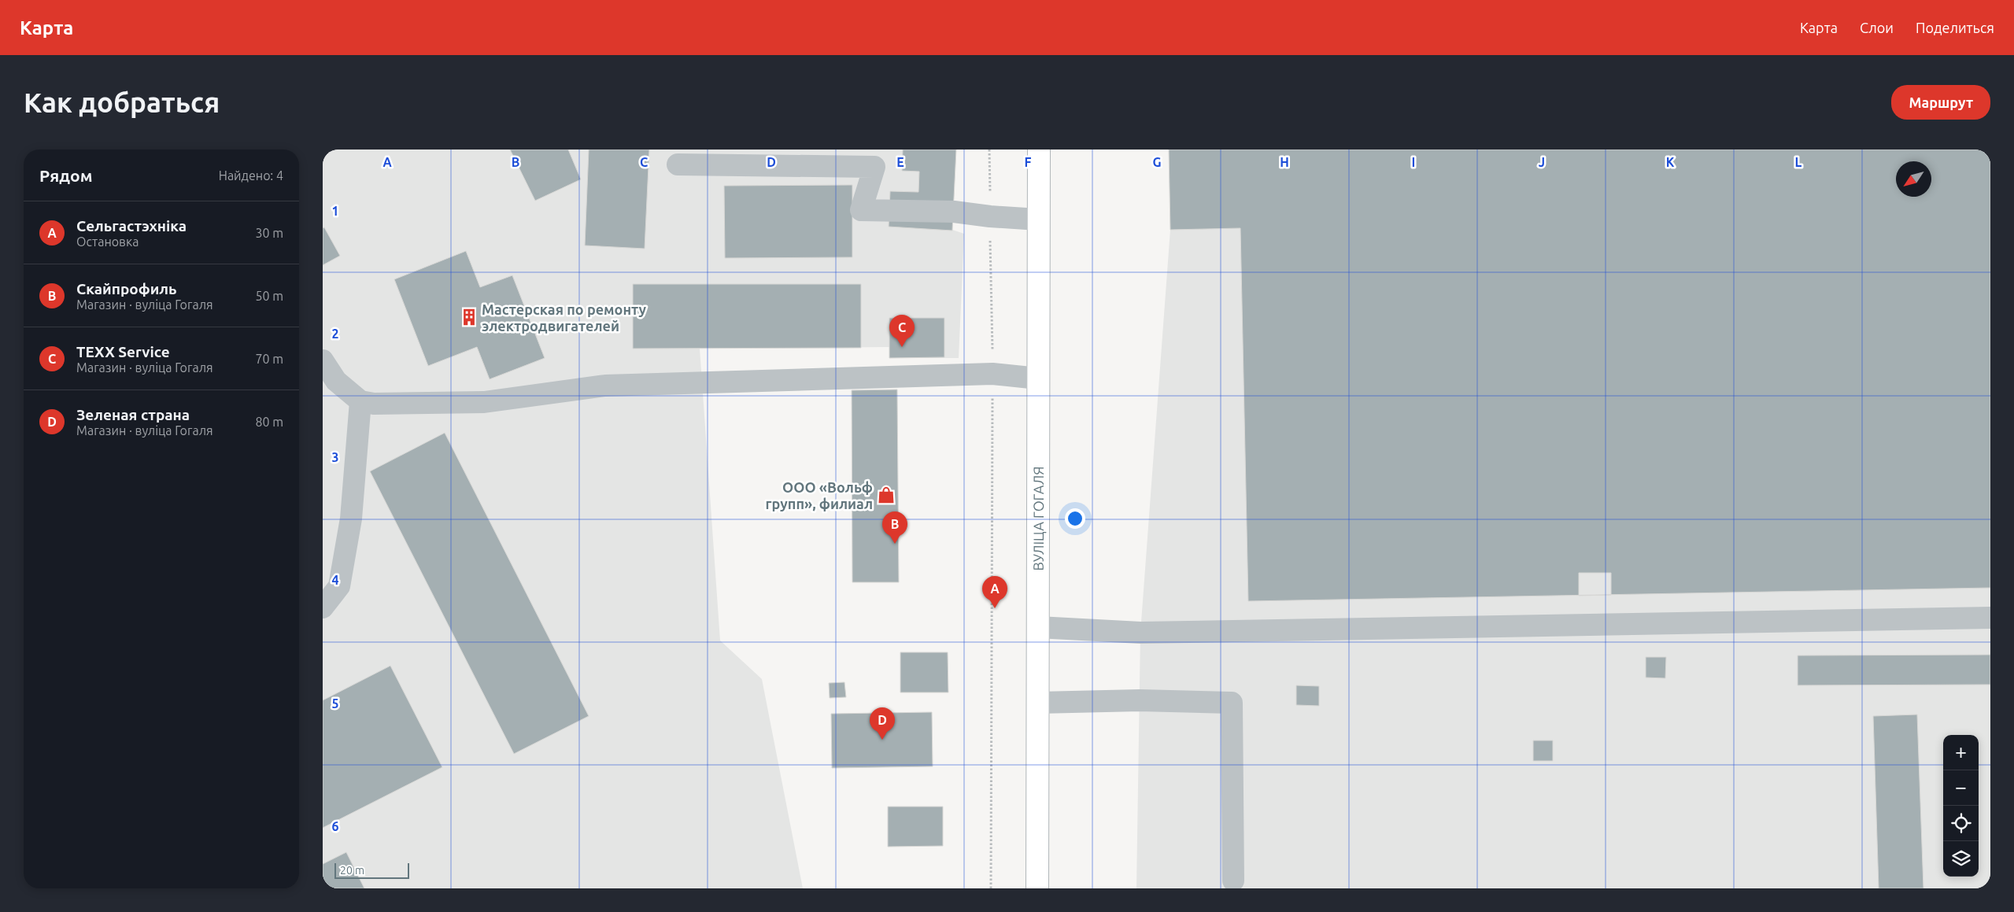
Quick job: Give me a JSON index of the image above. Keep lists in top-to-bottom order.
{
  "streets": {
    "main road": ["ВУЛІЦА ГОГАЛЯ"]
  },
  "places": {
    "building": ["Мастерская по ремонту электродвигателей"],
    "shop": ["ООО «Вольф групп», филиал"]
  },
  "scale_bar": "20 m",
  "north": "bottom left",
  "page": {
    "header": "Карта",
    "nav": ["Карта", "Слои", "Поделиться"],
    "buttons": "Маршрут",
    "title": "Как добраться",
    "heading": ["Рядом", "Найдено: 4"],
    "list": [
      {
        "mark": "A",
        "name": "Сельгастэхніка",
        "note": "Остановка",
        "value": "30 m"
      },
      {
        "mark": "B",
        "name": "Скайпрофиль",
        "note": "Магазин · вуліца Гогаля",
        "value": "50 m"
      },
      {
        "mark": "C",
        "name": "TEXX Service",
        "note": "Магазин · вуліца Гогаля",
        "value": "70 m"
      },
      {
        "mark": "D",
        "name": "Зеленая страна",
        "note": "Магазин · вуліца Гогаля",
        "value": "80 m"
      }
    ],
    "pins": [
      "C",
      "B",
      "A",
      "D"
    ],
    "map_buttons": ["+", "−"],
    "scale": "20 m"
  },
  "grid": {
    "columns": [
      "A",
      "B",
      "C",
      "D",
      "E",
      "F",
      "G",
      "H",
      "I",
      "J",
      "K",
      "L"
    ],
    "rows": [
      "1",
      "2",
      "3",
      "4",
      "5",
      "6"
    ]
  }
}
